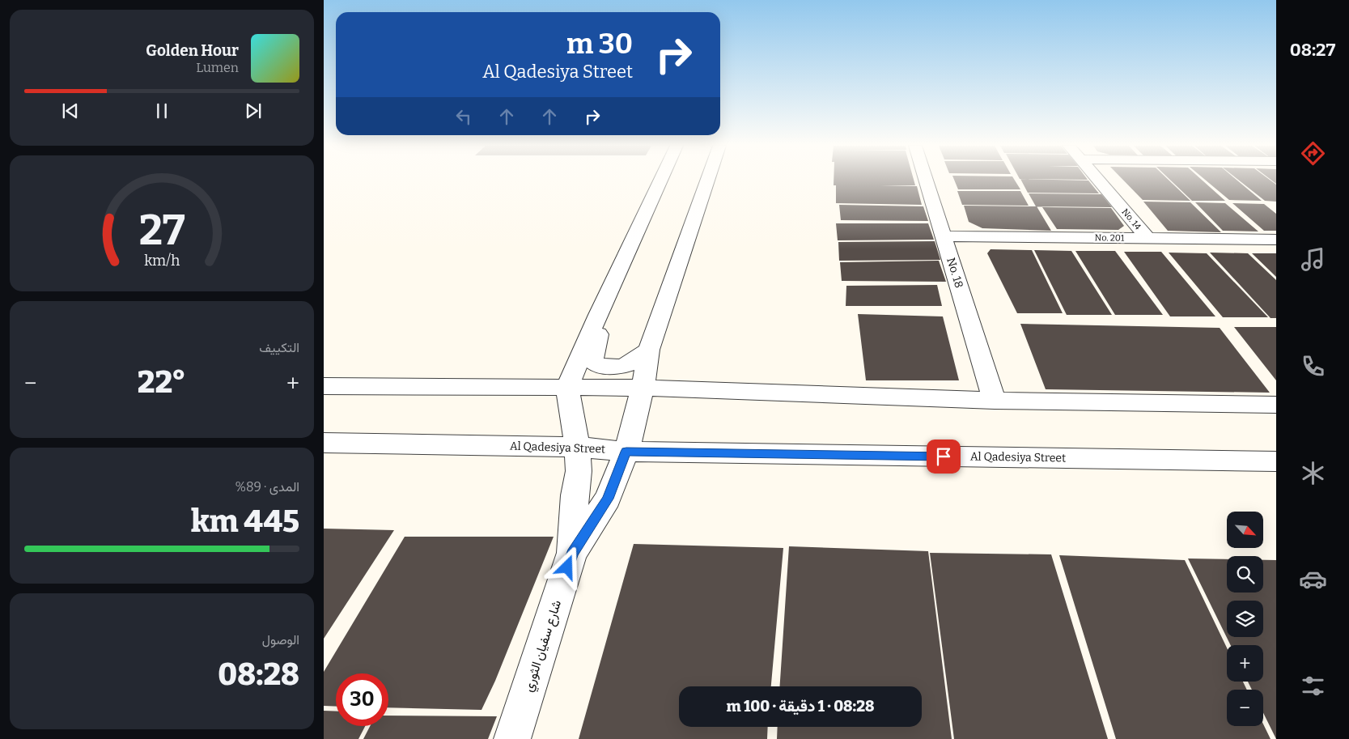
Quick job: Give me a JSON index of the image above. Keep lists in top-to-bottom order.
{
  "streets": {
    "street": [
      "No. 14",
      "No. 201",
      "No. 18",
      "Al Qadesiya Street",
      "شارع سفيان الثوري"
    ]
  },
  "crossings": [
    ["No. 14", "No. 201"],
    ["No. 201", "No. 18"],
    ["Al Qadesiya Street", "شارع سفيان الثوري"]
  ],
  "north": "bottom right",
  "page": {
    "tabs": "08:27",
    "turn": ["30 m", "Al Qadesiya Street"],
    "song": ["Golden Hour", "Lumen"],
    "tile": [
      "التكييف",
      ["المدى · 89%", "445 km"],
      ["الوصول", "08:28"]
    ],
    "heat": ["−", "22°", "+"],
    "map_buttons": ["+", "−"],
    "limit": "30",
    "trip": "08:28 · 1 دقيقة · 100 m",
    "gauge": ["27", "km/h"]
  }
}
